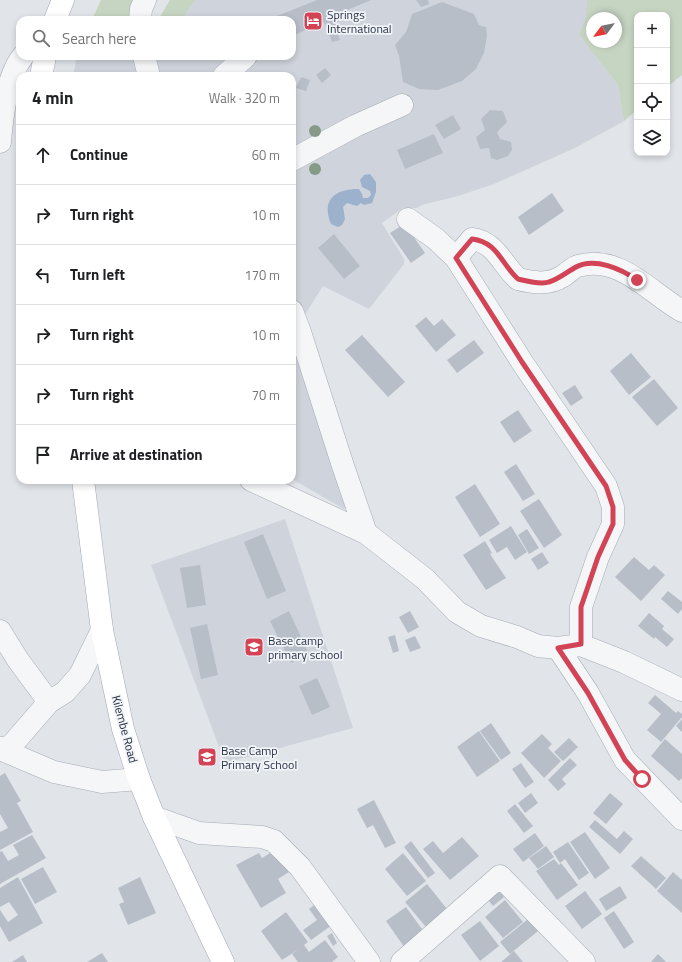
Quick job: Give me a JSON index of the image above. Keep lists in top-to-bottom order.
{
  "streets": {
    "main road": ["Kilembe Road"]
  },
  "places": {
    "hotel": ["Springs International"],
    "school or university": ["Base camp primary school", "Base Camp Primary School"]
  },
  "north": "bottom left",
  "page": {
    "map_buttons": ["+", "−"],
    "search": "Search here",
    "heading": ["4 min", "Walk · 320 m"],
    "list": [
      ["Continue", "60 m"],
      ["Turn right", "10 m"],
      ["Turn left", "170 m"],
      ["Turn right", "10 m"],
      ["Turn right", "70 m"],
      "Arrive at destination"
    ]
  }
}
